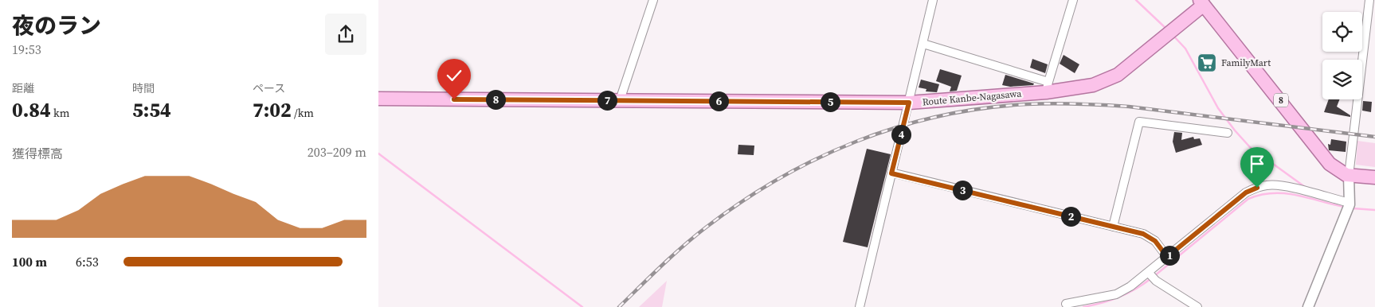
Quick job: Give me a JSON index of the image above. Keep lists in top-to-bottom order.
{
  "streets": {
    "main road": ["Route Kanbe-Nagasawa", "8"]
  },
  "crossings": [
    ["Route Kanbe-Nagasawa", "8"]
  ],
  "places": {
    "supermarket": ["FamilyMart"]
  },
  "page": {
    "heading": ["夜のラン", "19:53"],
    "stats": [
      ["距離", "0.84 km"],
      ["時間", "5:54"],
      ["ペース", "7:02 /km"]
    ],
    "pins": [
      "8",
      "7",
      "6",
      "5",
      "4",
      "3",
      "2",
      "1"
    ],
    "chart": ["獲得標高", "203–209 m"],
    "list": [
      {
        "name": "100 m",
        "note": "6:53"
      }
    ]
  }
}
